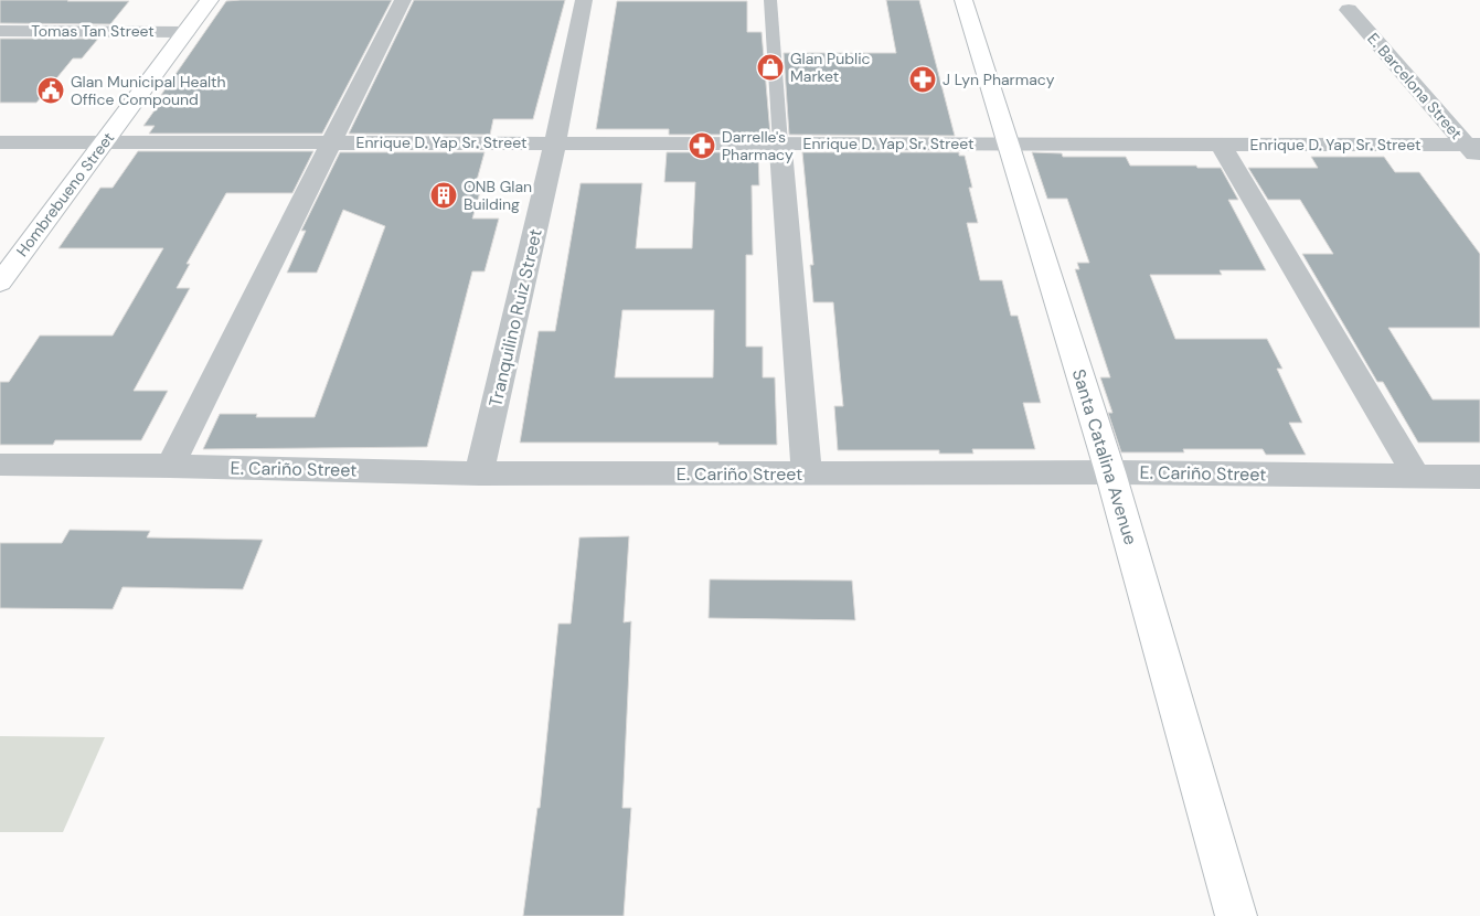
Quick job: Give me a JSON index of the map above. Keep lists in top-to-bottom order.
{
  "streets": {
    "street": [
      "Tomas Tan Street",
      "E. Barcelona Street",
      "Enrique D. Yap Sr. Street",
      "Hombrebueno Street",
      "Tranquilino Ruiz Street",
      "Santa Catalina Avenue",
      "E. Cariño Street"
    ]
  },
  "crossings": [
    ["Tomas Tan Street", "Hombrebueno Street"],
    ["E. Barcelona Street", "Enrique D. Yap Sr. Street"],
    ["Enrique D. Yap Sr. Street", "Hombrebueno Street"],
    ["Enrique D. Yap Sr. Street", "Tranquilino Ruiz Street"],
    ["Enrique D. Yap Sr. Street", "Santa Catalina Avenue"],
    ["Tranquilino Ruiz Street", "E. Cariño Street"],
    ["Santa Catalina Avenue", "E. Cariño Street"]
  ],
  "places": {
    "shop": ["Glan Public Market"],
    "pharmacy": ["J Lyn Pharmacy", "Darrelle's Pharmacy"],
    "public building": ["Glan Municipal Health Office Compound"],
    "building": ["ONB Glan Building"]
  }
}
